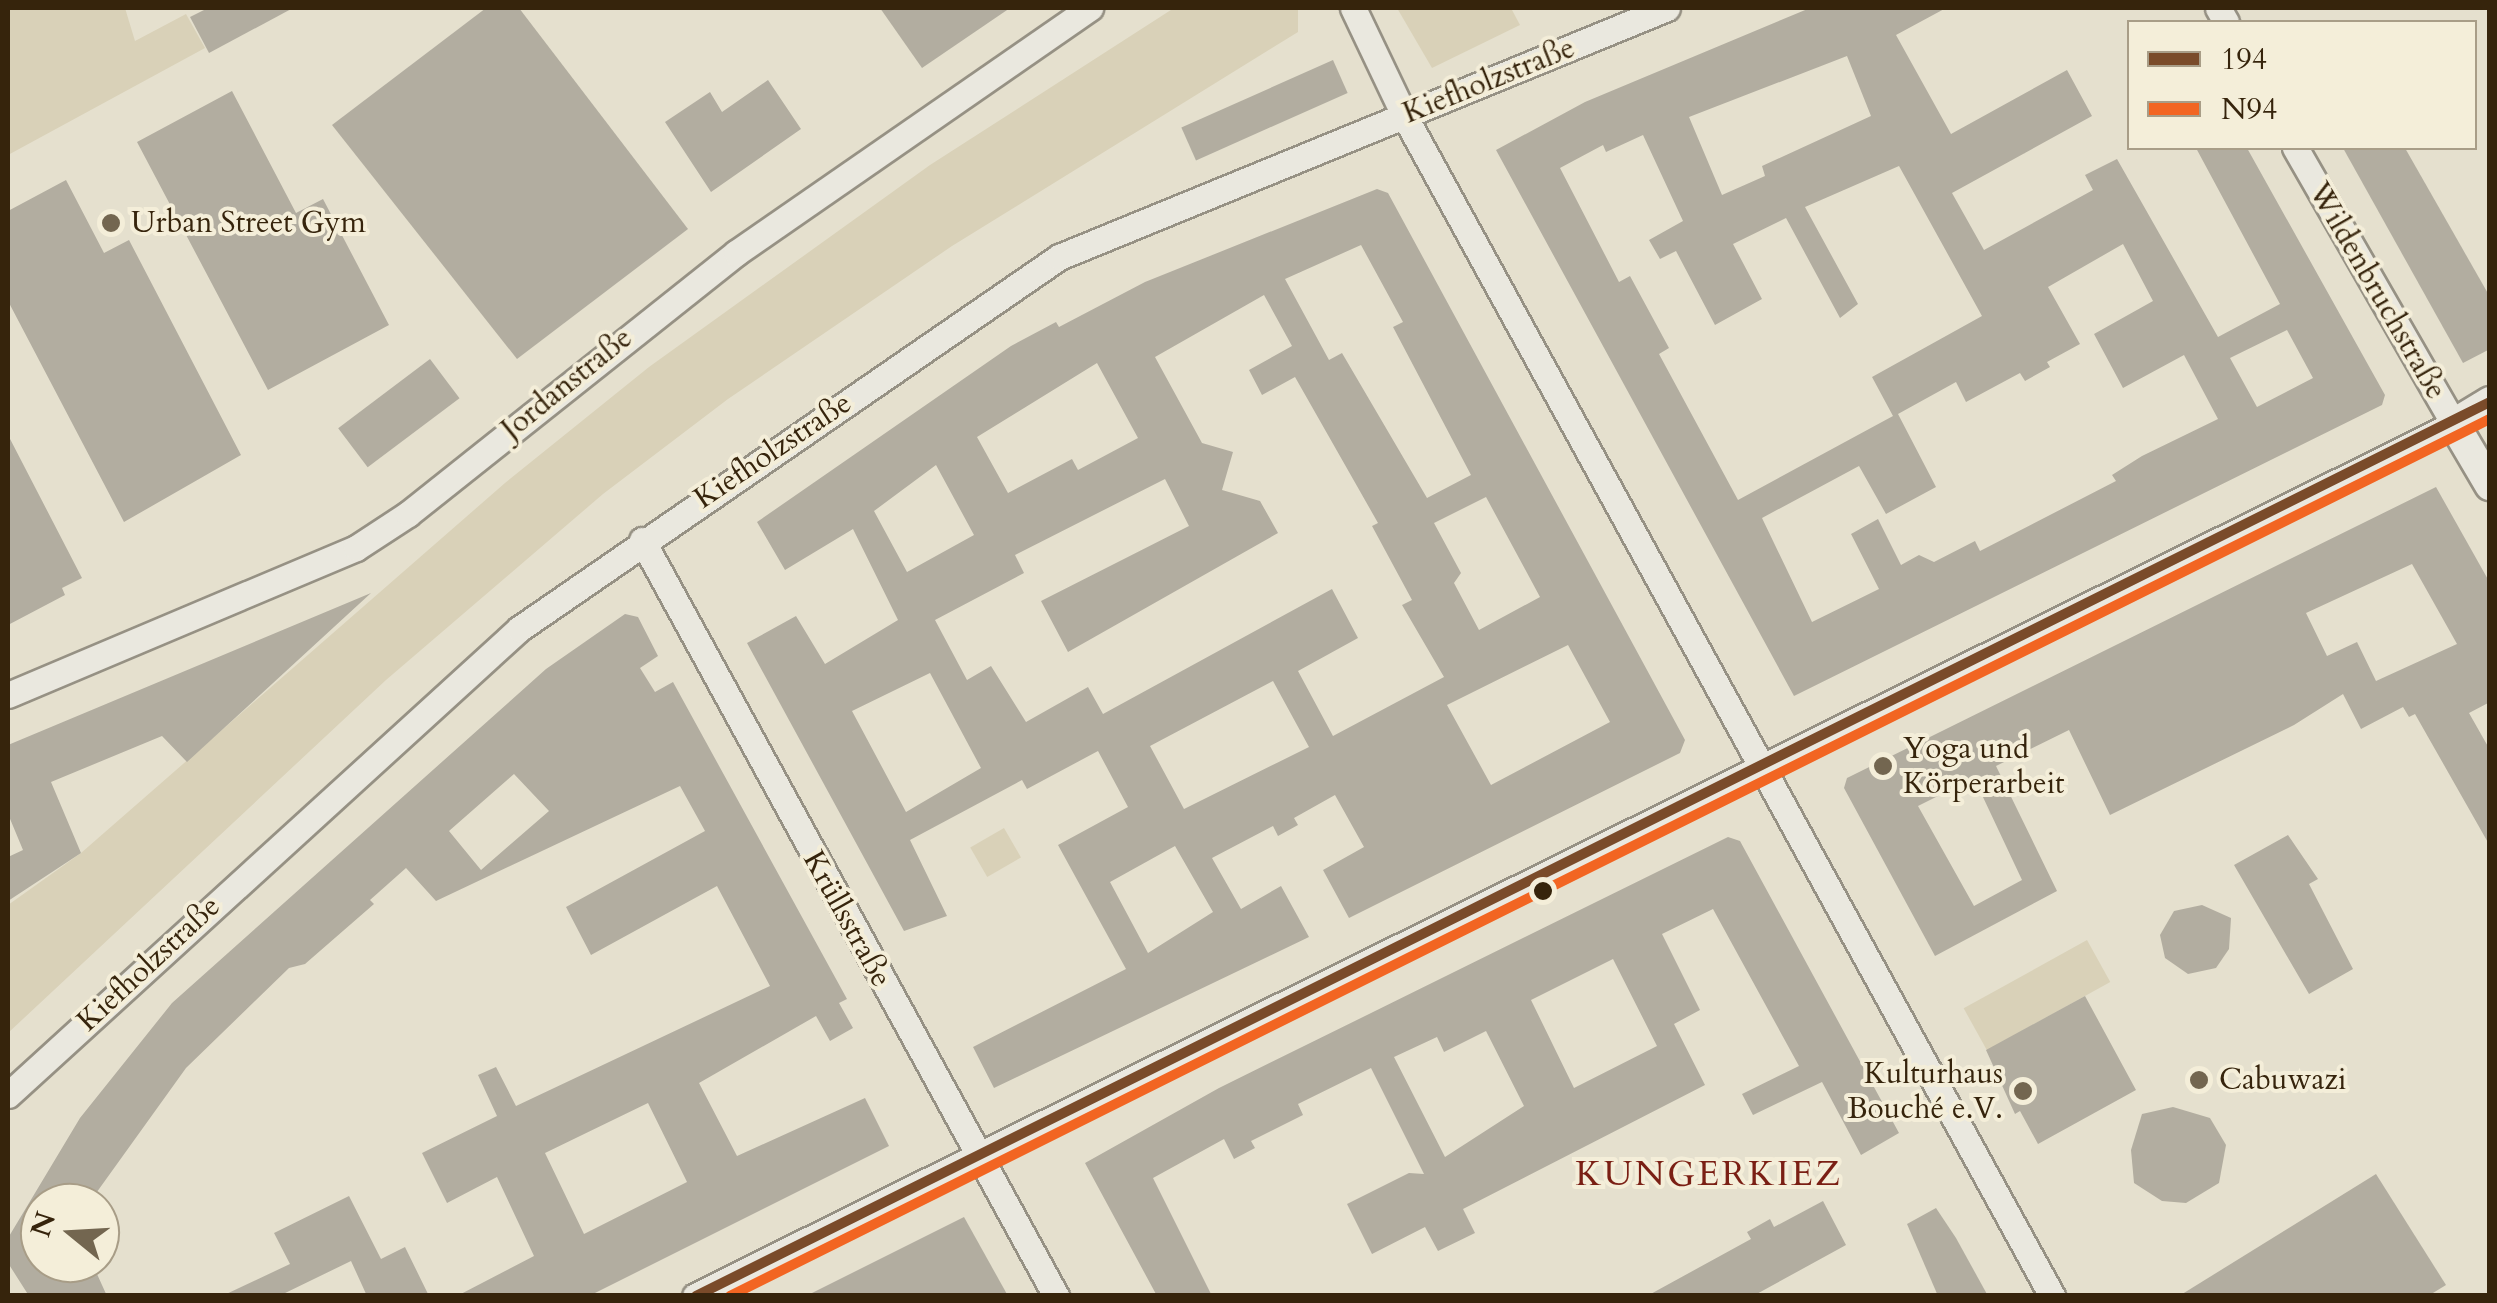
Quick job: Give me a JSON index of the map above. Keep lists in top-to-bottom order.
{
  "streets": {
    "street": [
      "Kiefholzstraße",
      "Wildenbruchstraße",
      "Jordanstraße",
      "Krüllsstraße"
    ]
  },
  "crossings": [
    ["Kiefholzstraße", "Krüllsstraße"]
  ],
  "districts": ["KUNGERKIEZ"],
  "places": [
    "Urban Street Gym",
    "Yoga und Körperarbeit",
    "Cabuwazi",
    "Kulturhaus Bouché e.V."
  ],
  "lines": ["transit line 194", "transit line N94"],
  "legend": ["194", "N94"],
  "north": "left"
}
